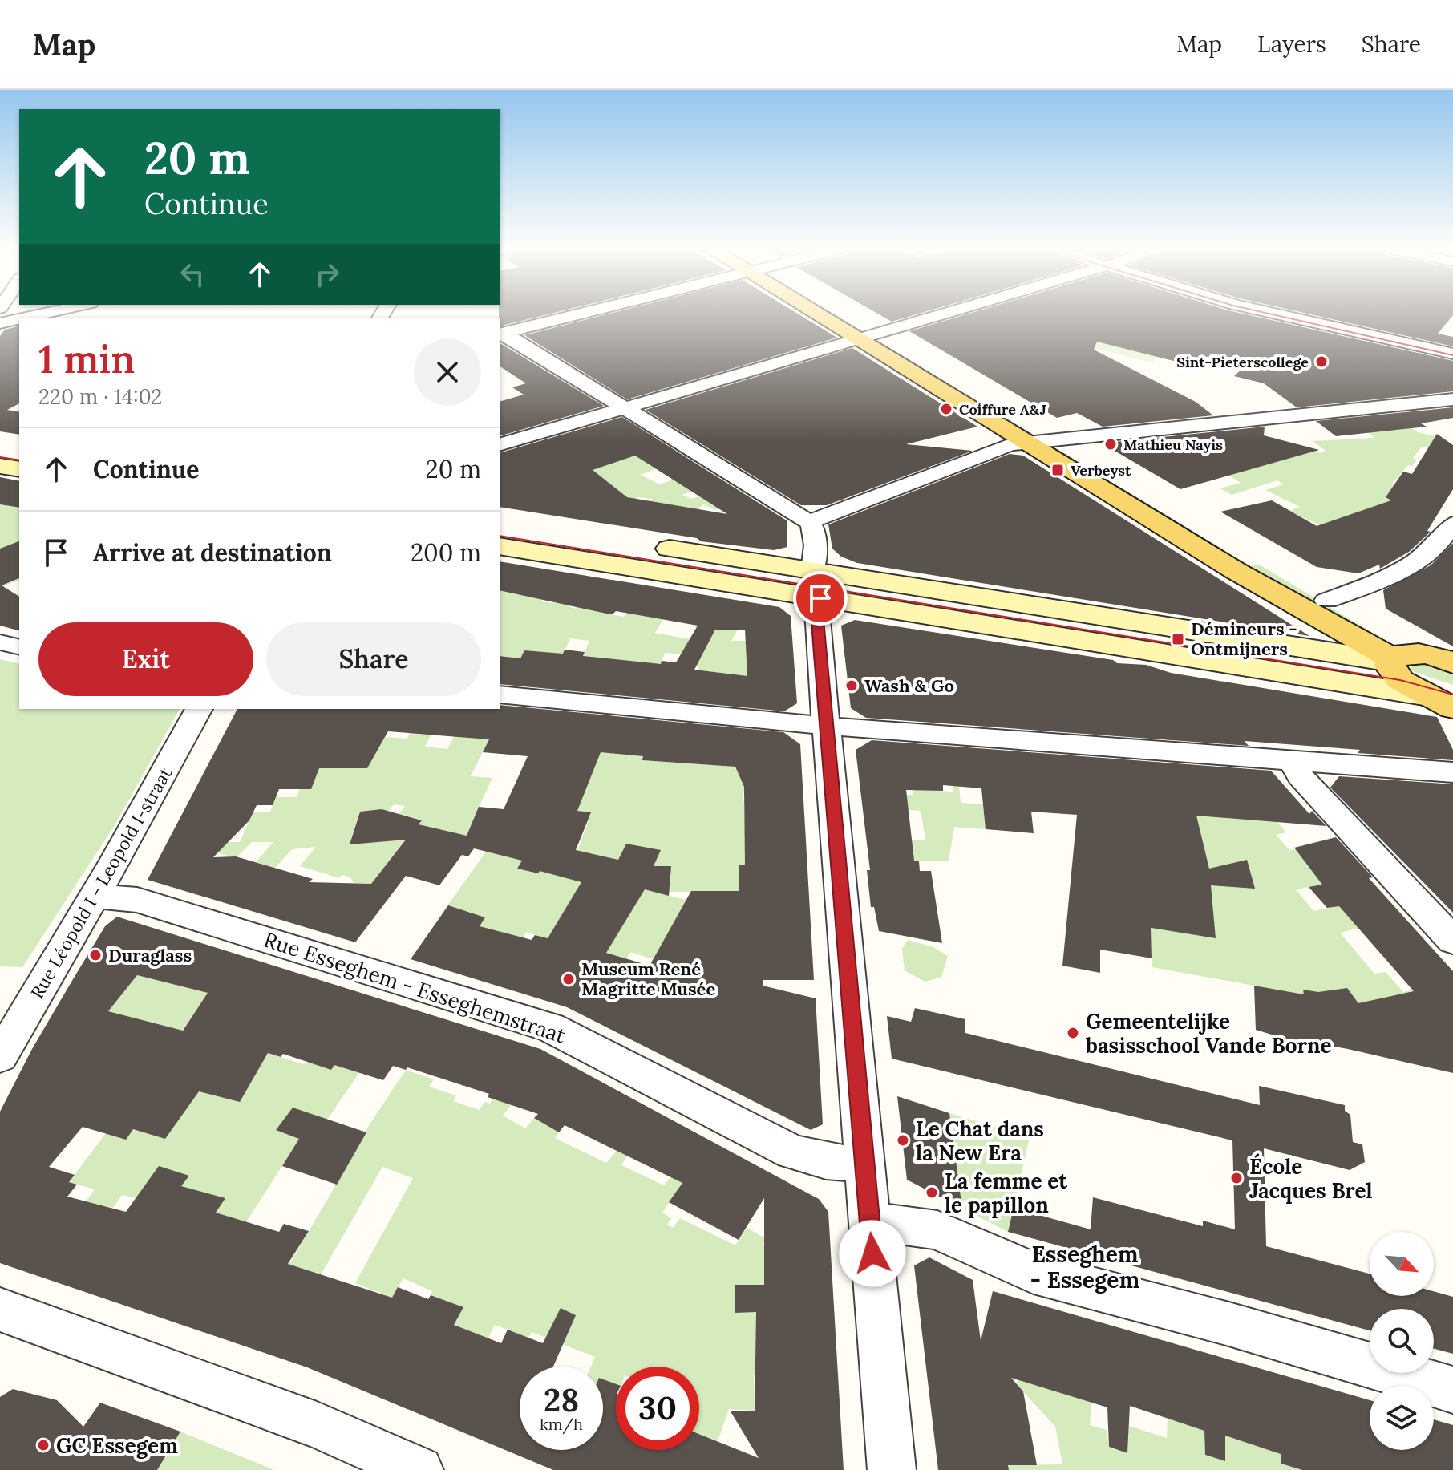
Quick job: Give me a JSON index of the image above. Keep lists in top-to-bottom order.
{
  "streets": {
    "street": ["Rue Léopold I - Leopold I-straat", "Rue Esseghem - Esseghemstraat"]
  },
  "crossings": [
    ["Rue Léopold I - Leopold I-straat", "Rue Esseghem - Esseghemstraat"]
  ],
  "districts": ["Esseghem - Essegem"],
  "places": {
    "other": [
      "Sint-Pieterscollege",
      "Coiffure A&J",
      "Mathieu Nayis",
      "Wash & Go",
      "Duraglass",
      "Museum René Magritte Musée",
      "Gemeentelijke basisschool Vande Borne",
      "Le Chat dans la New Era",
      "École Jacques Brel",
      "La femme et le papillon",
      "GC Essegem"
    ],
    "transit": ["Verbeyst", "Démineurs - Ontmijners"]
  },
  "north": "bottom right",
  "page": {
    "header": "Map",
    "nav": ["Map", "Layers", "Share"],
    "turn": ["20 m", "Continue"],
    "heading": ["1 min", "220 m · 14:02"],
    "list": [
      {
        "name": "Continue",
        "value": "20 m"
      },
      {
        "name": "Arrive at destination",
        "value": "200 m"
      }
    ],
    "buttons": ["Exit", "Share"],
    "speed": "28 km/h",
    "limit": "30"
  }
}
